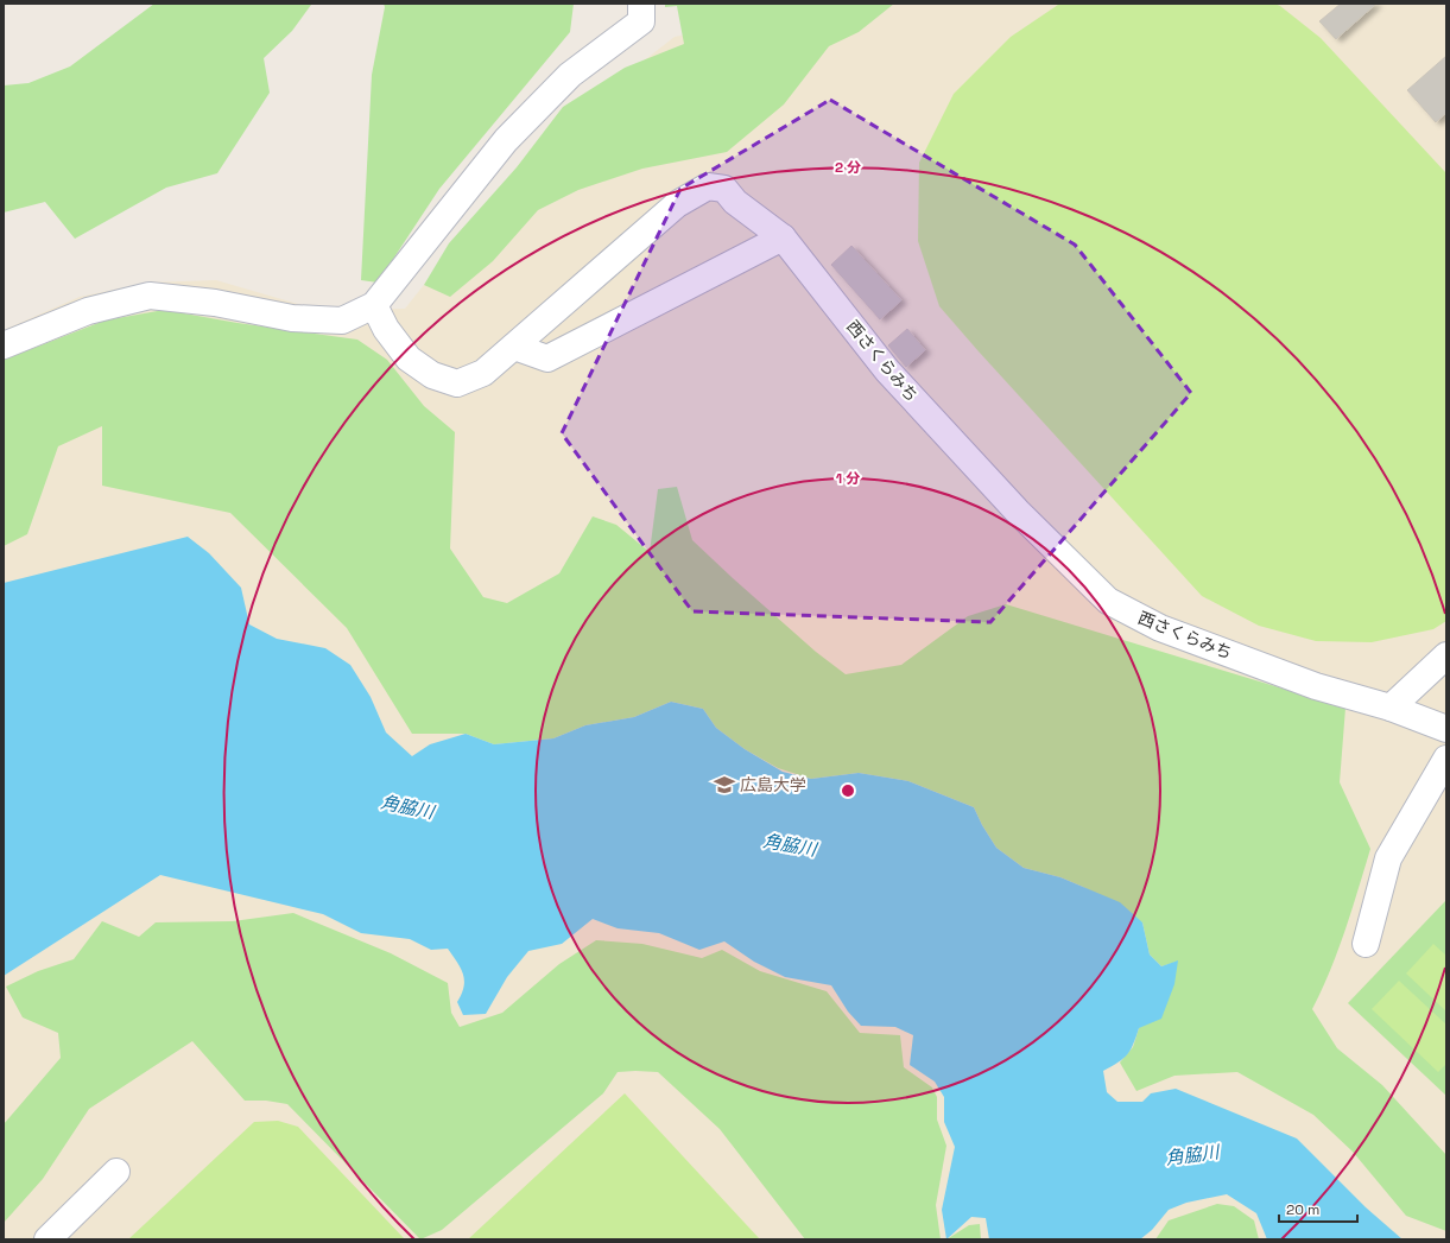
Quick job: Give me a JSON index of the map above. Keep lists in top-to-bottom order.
{
  "streets": {
    "street": ["西さくらみち"]
  },
  "water": ["角脇川"],
  "places": {
    "school or university": ["広島大学"]
  },
  "scale_bar": "20 m",
  "rings": ["2 分", "1 分"]
}
